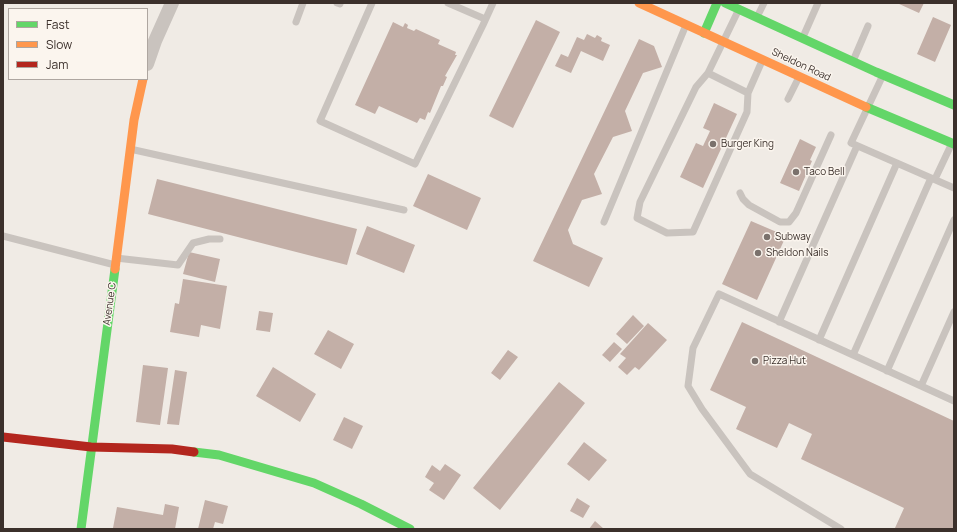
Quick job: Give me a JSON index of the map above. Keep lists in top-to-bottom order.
{
  "streets": {
    "street": ["Sheldon Road", "Avenue C"]
  },
  "places": [
    "Burger King",
    "Taco Bell",
    "Subway",
    "Sheldon Nails",
    "Pizza Hut"
  ],
  "legend": ["Fast", "Slow", "Jam"]
}
